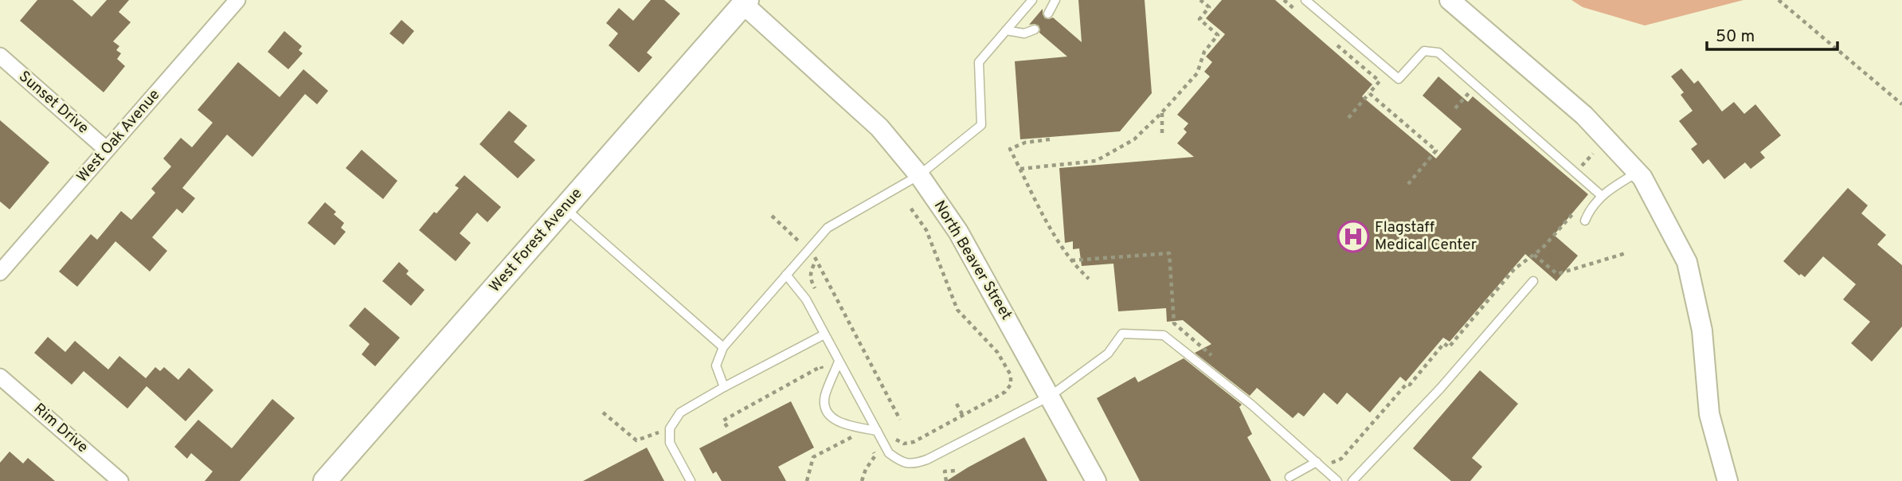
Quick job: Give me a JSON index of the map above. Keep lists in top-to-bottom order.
{
  "streets": {
    "main road": ["West Forest Avenue"],
    "street": [
      "Sunset Drive",
      "West Oak Avenue",
      "North Beaver Street",
      "Rim Drive"
    ]
  },
  "crossings": [
    ["Sunset Drive", "West Oak Avenue"],
    ["West Forest Avenue", "North Beaver Street"]
  ],
  "places": {
    "hospital": ["Flagstaff Medical Center"]
  },
  "scale_bar": "50 m"
}
